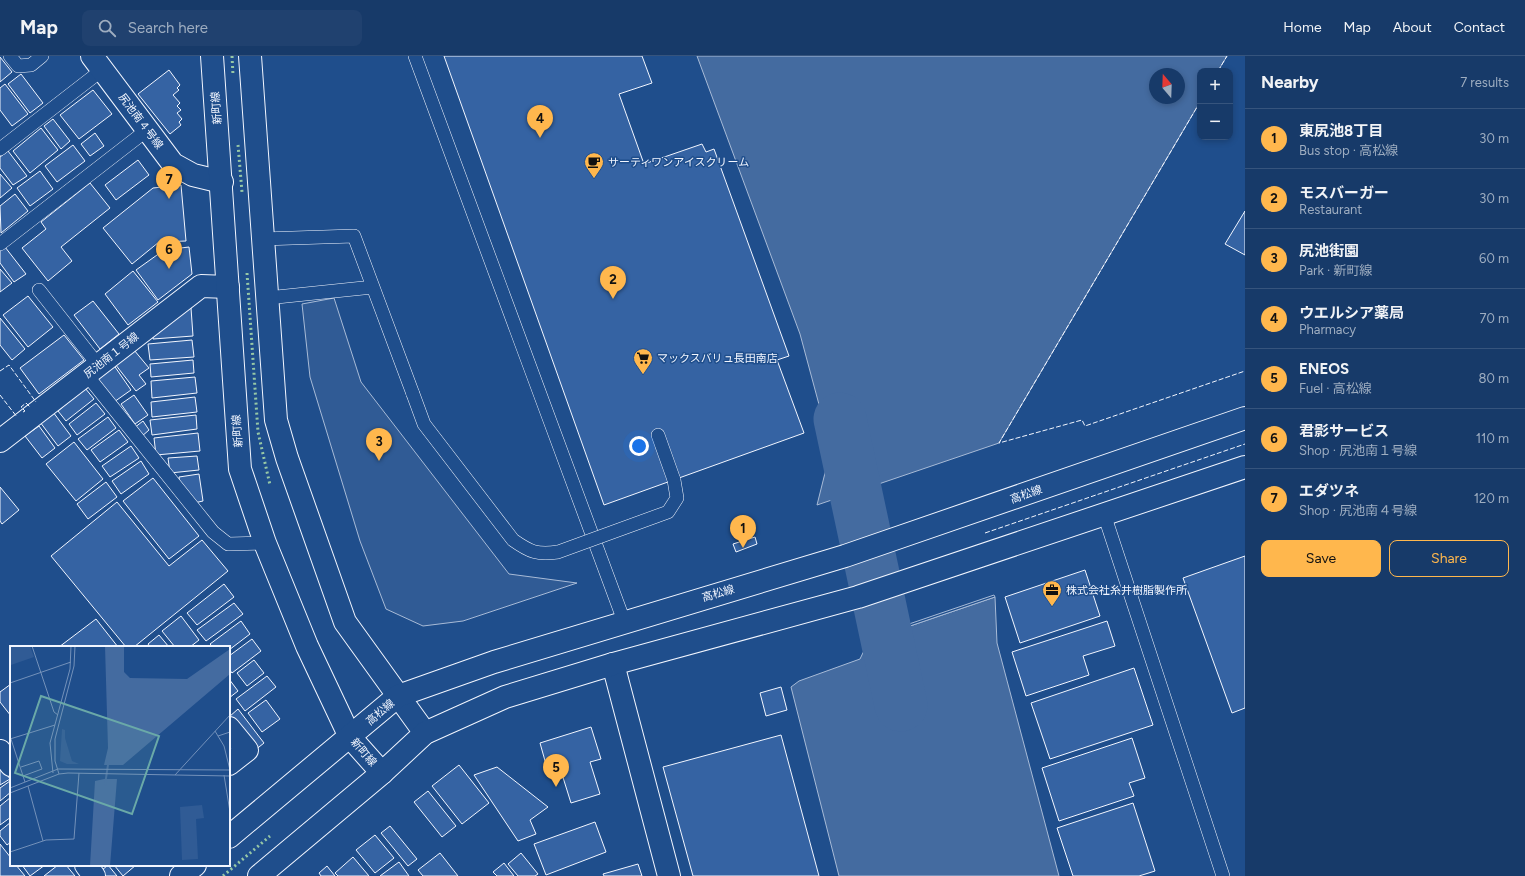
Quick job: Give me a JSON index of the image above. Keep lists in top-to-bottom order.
{
  "streets": {
    "main road": [
      "新町線",
      "尻池南４号線",
      "尻池南１号線",
      "高松線"
    ]
  },
  "crossings": [
    ["新町線", "尻池南４号線"],
    ["新町線", "尻池南１号線"],
    ["新町線", "高松線"]
  ],
  "places": {
    "cafe": ["サーティワンアイスクリーム"],
    "supermarket": ["マックスバリュ長田南店"],
    "office": ["株式会社糸井樹脂製作所"]
  },
  "north": "top",
  "page": {
    "header": "Map",
    "search": "Search here",
    "nav": [
      "Home",
      "Map",
      "About",
      "Contact"
    ],
    "heading": ["Nearby", "7 results"],
    "map_buttons": ["+", "−"],
    "pins": [
      "4",
      "7",
      "6",
      "2",
      "3",
      "1",
      "5"
    ],
    "list": [
      {
        "mark": "1",
        "name": "東尻池8丁目",
        "note": "Bus stop · 高松線",
        "value": "30 m"
      },
      {
        "mark": "2",
        "name": "モスバーガー",
        "note": "Restaurant",
        "value": "30 m"
      },
      {
        "mark": "3",
        "name": "尻池街園",
        "note": "Park · 新町線",
        "value": "60 m"
      },
      {
        "mark": "4",
        "name": "ウエルシア薬局",
        "note": "Pharmacy",
        "value": "70 m"
      },
      {
        "mark": "5",
        "name": "ENEOS",
        "note": "Fuel · 高松線",
        "value": "80 m"
      },
      {
        "mark": "6",
        "name": "君影サービス",
        "note": "Shop · 尻池南１号線",
        "value": "110 m"
      },
      {
        "mark": "7",
        "name": "エダツネ",
        "note": "Shop · 尻池南４号線",
        "value": "120 m"
      }
    ],
    "buttons": ["Save", "Share"]
  }
}
